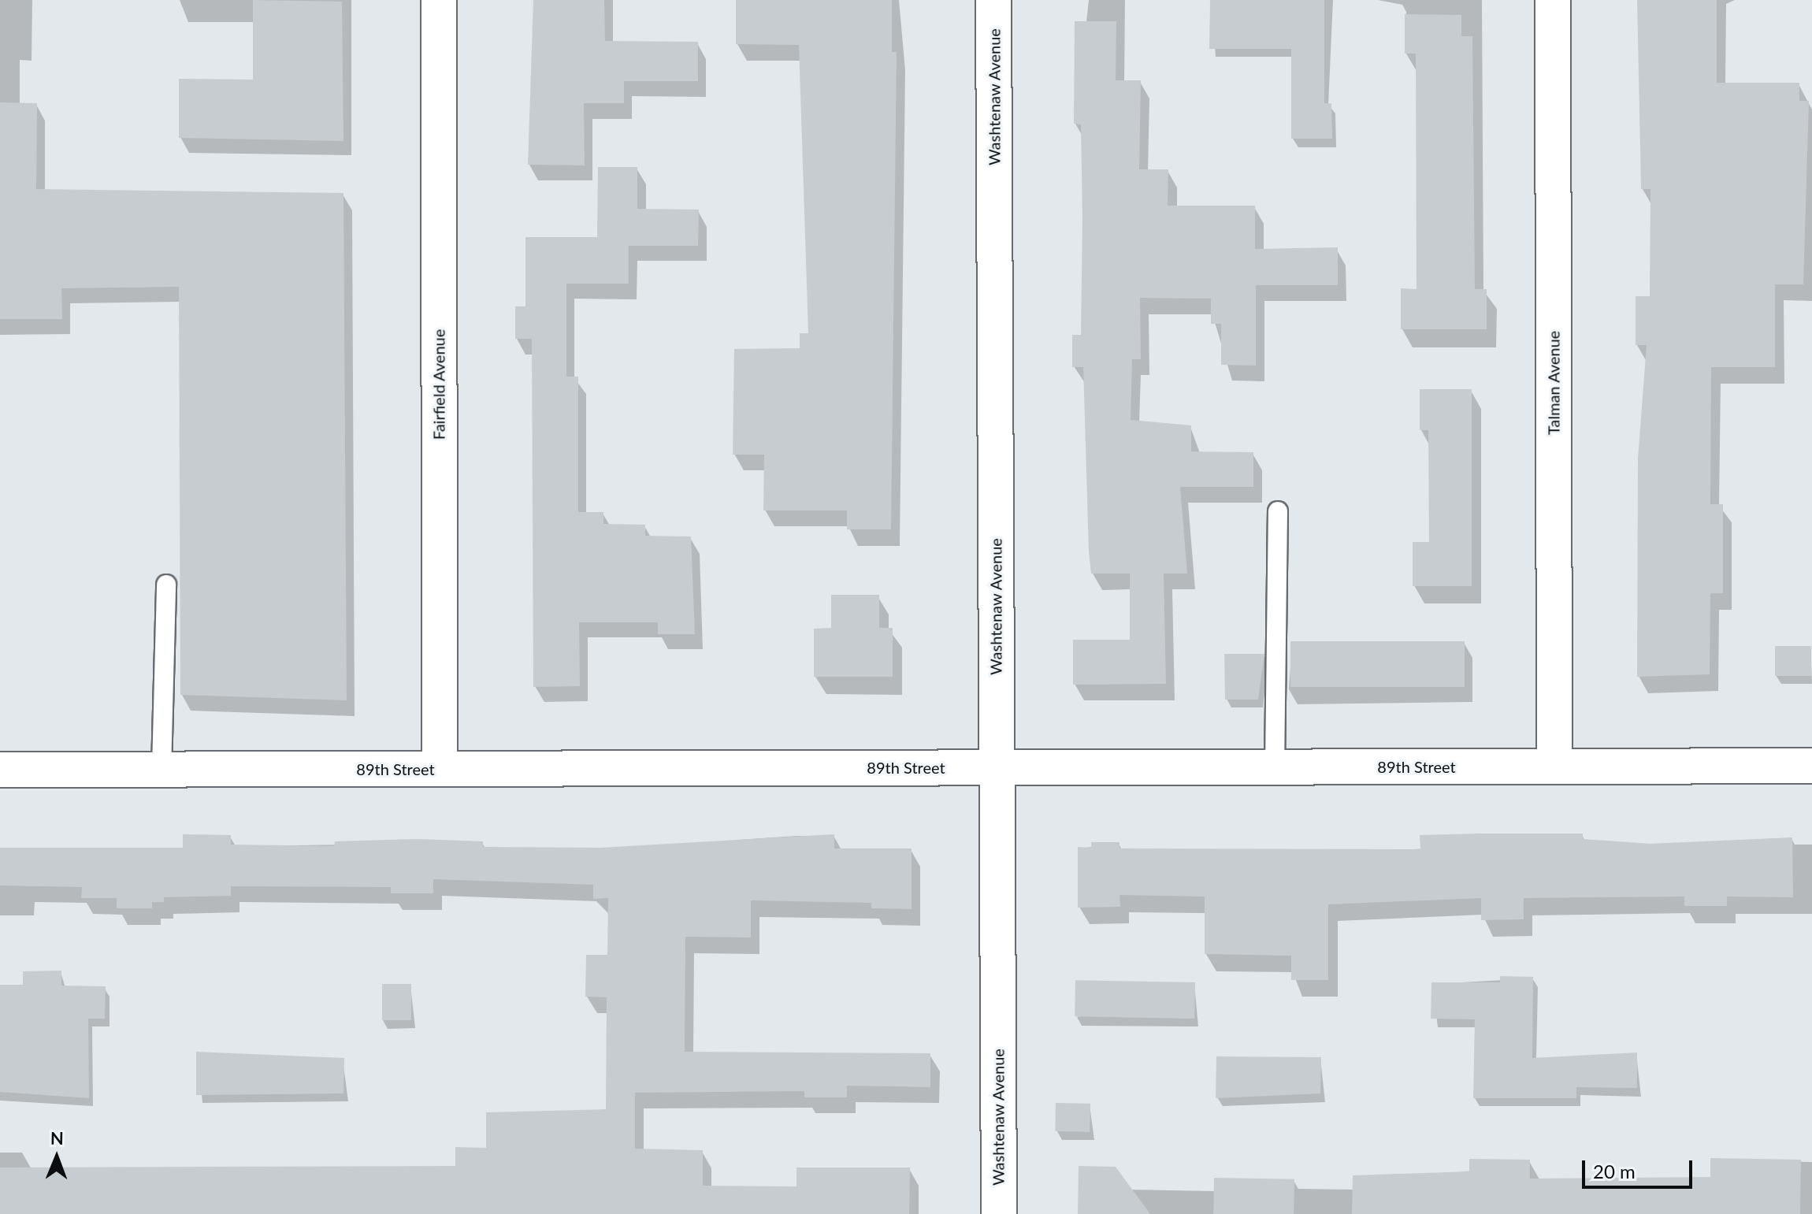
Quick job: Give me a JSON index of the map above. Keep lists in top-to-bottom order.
{
  "streets": {
    "street": [
      "Washtenaw Avenue",
      "Talman Avenue",
      "Fairfield Avenue",
      "89th Street"
    ]
  },
  "crossings": [
    ["Washtenaw Avenue", "89th Street"],
    ["Talman Avenue", "89th Street"],
    ["Fairfield Avenue", "89th Street"]
  ],
  "scale_bar": "20 m",
  "north": "top"
}
